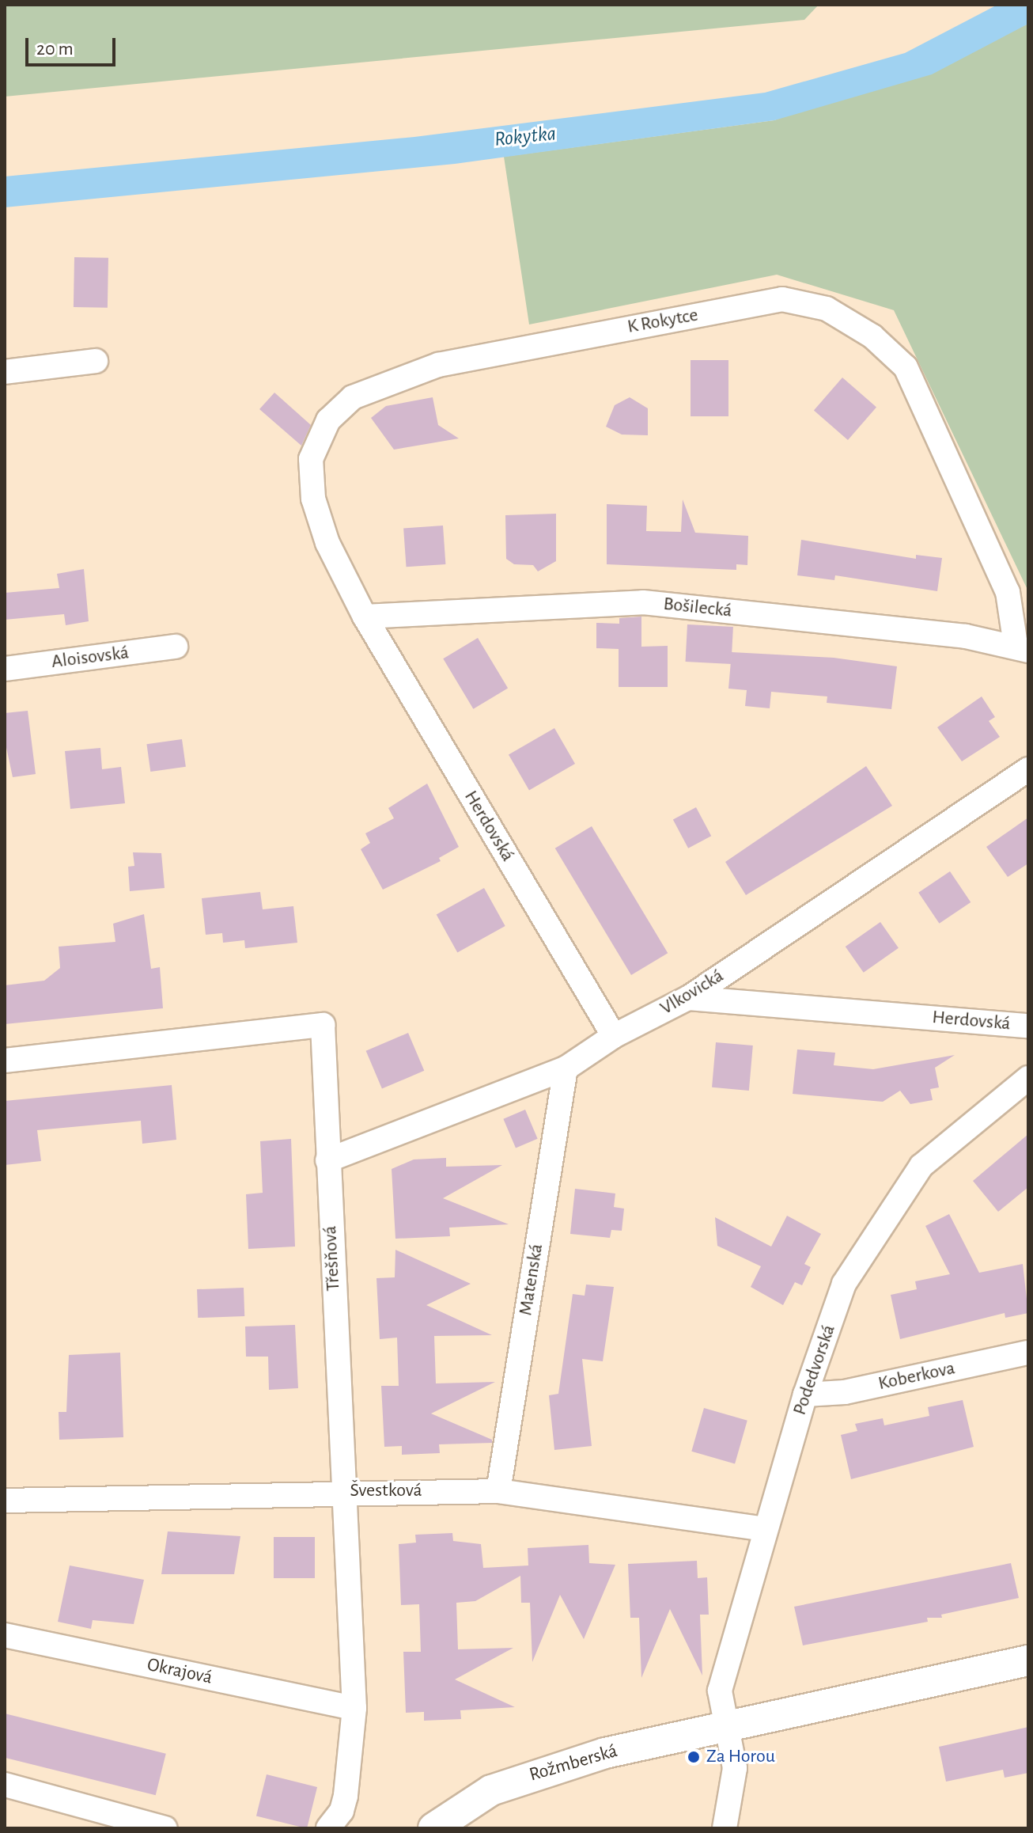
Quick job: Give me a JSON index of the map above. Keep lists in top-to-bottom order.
{
  "streets": {
    "street": [
      "K Rokytce",
      "Bošilecká",
      "Aloisovská",
      "Herdovská",
      "Vlkovická",
      "Třešňová",
      "Matenská",
      "Podedvorská",
      "Koberkova",
      "Švestková",
      "Okrajová",
      "Rožmberská"
    ]
  },
  "crossings": [
    ["K Rokytce", "Bošilecká"],
    ["K Rokytce", "Herdovská"],
    ["Bošilecká", "Herdovská"],
    ["Herdovská", "Vlkovická"],
    ["Vlkovická", "Třešňová"],
    ["Vlkovická", "Matenská"],
    ["Třešňová", "Švestková"],
    ["Třešňová", "Okrajová"],
    ["Matenská", "Švestková"],
    ["Podedvorská", "Koberkova"],
    ["Podedvorská", "Švestková"],
    ["Podedvorská", "Rožmberská"]
  ],
  "water": ["Rokytka"],
  "places": ["Za Horou"],
  "scale_bar": "20 m"
}
